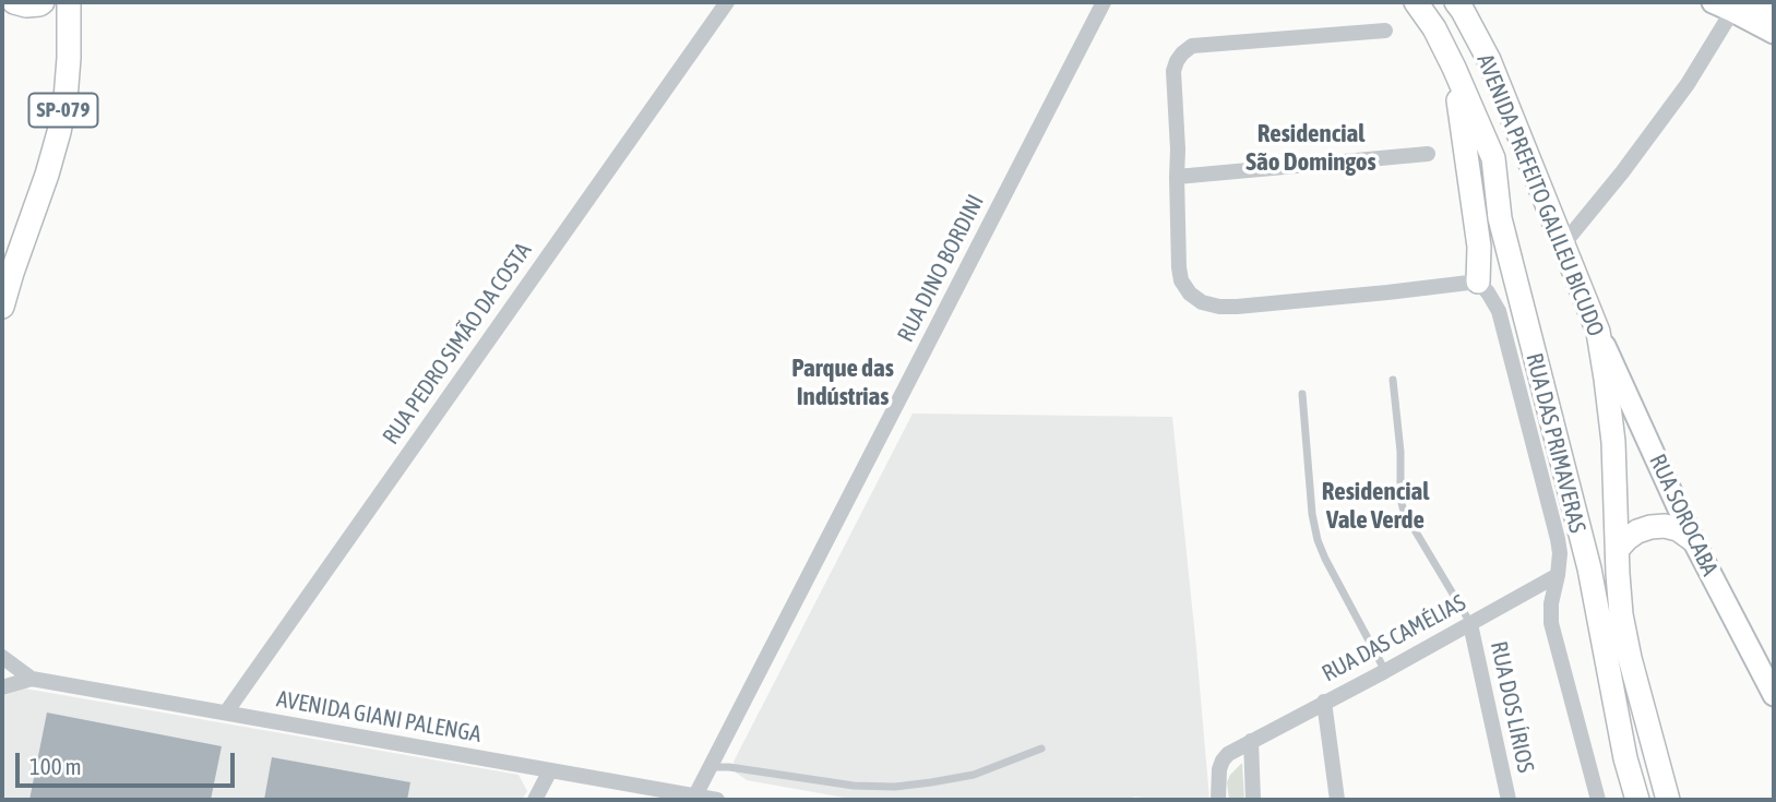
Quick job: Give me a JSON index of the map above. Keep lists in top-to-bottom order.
{
  "streets": {
    "main road": ["SP-079", "AVENIDA PREFEITO GALILEU BICUDO", "RUA SOROCABA"],
    "street": [
      "RUA DINO BORDINI",
      "RUA PEDRO SIMÃO DA COSTA",
      "RUA DAS PRIMAVERAS",
      "RUA DAS CAMÉLIAS",
      "RUA DOS LÍRIOS",
      "AVENIDA GIANI PALENGA"
    ]
  },
  "crossings": [
    ["AVENIDA PREFEITO GALILEU BICUDO", "RUA SOROCABA"],
    ["RUA DINO BORDINI", "AVENIDA GIANI PALENGA"],
    ["RUA PEDRO SIMÃO DA COSTA", "AVENIDA GIANI PALENGA"],
    ["RUA DAS PRIMAVERAS", "RUA DAS CAMÉLIAS"],
    ["RUA DAS CAMÉLIAS", "RUA DOS LÍRIOS"]
  ],
  "districts": ["Residencial São Domingos", "Parque das Indústrias", "Residencial Vale Verde"],
  "scale_bar": "100 m"
}
